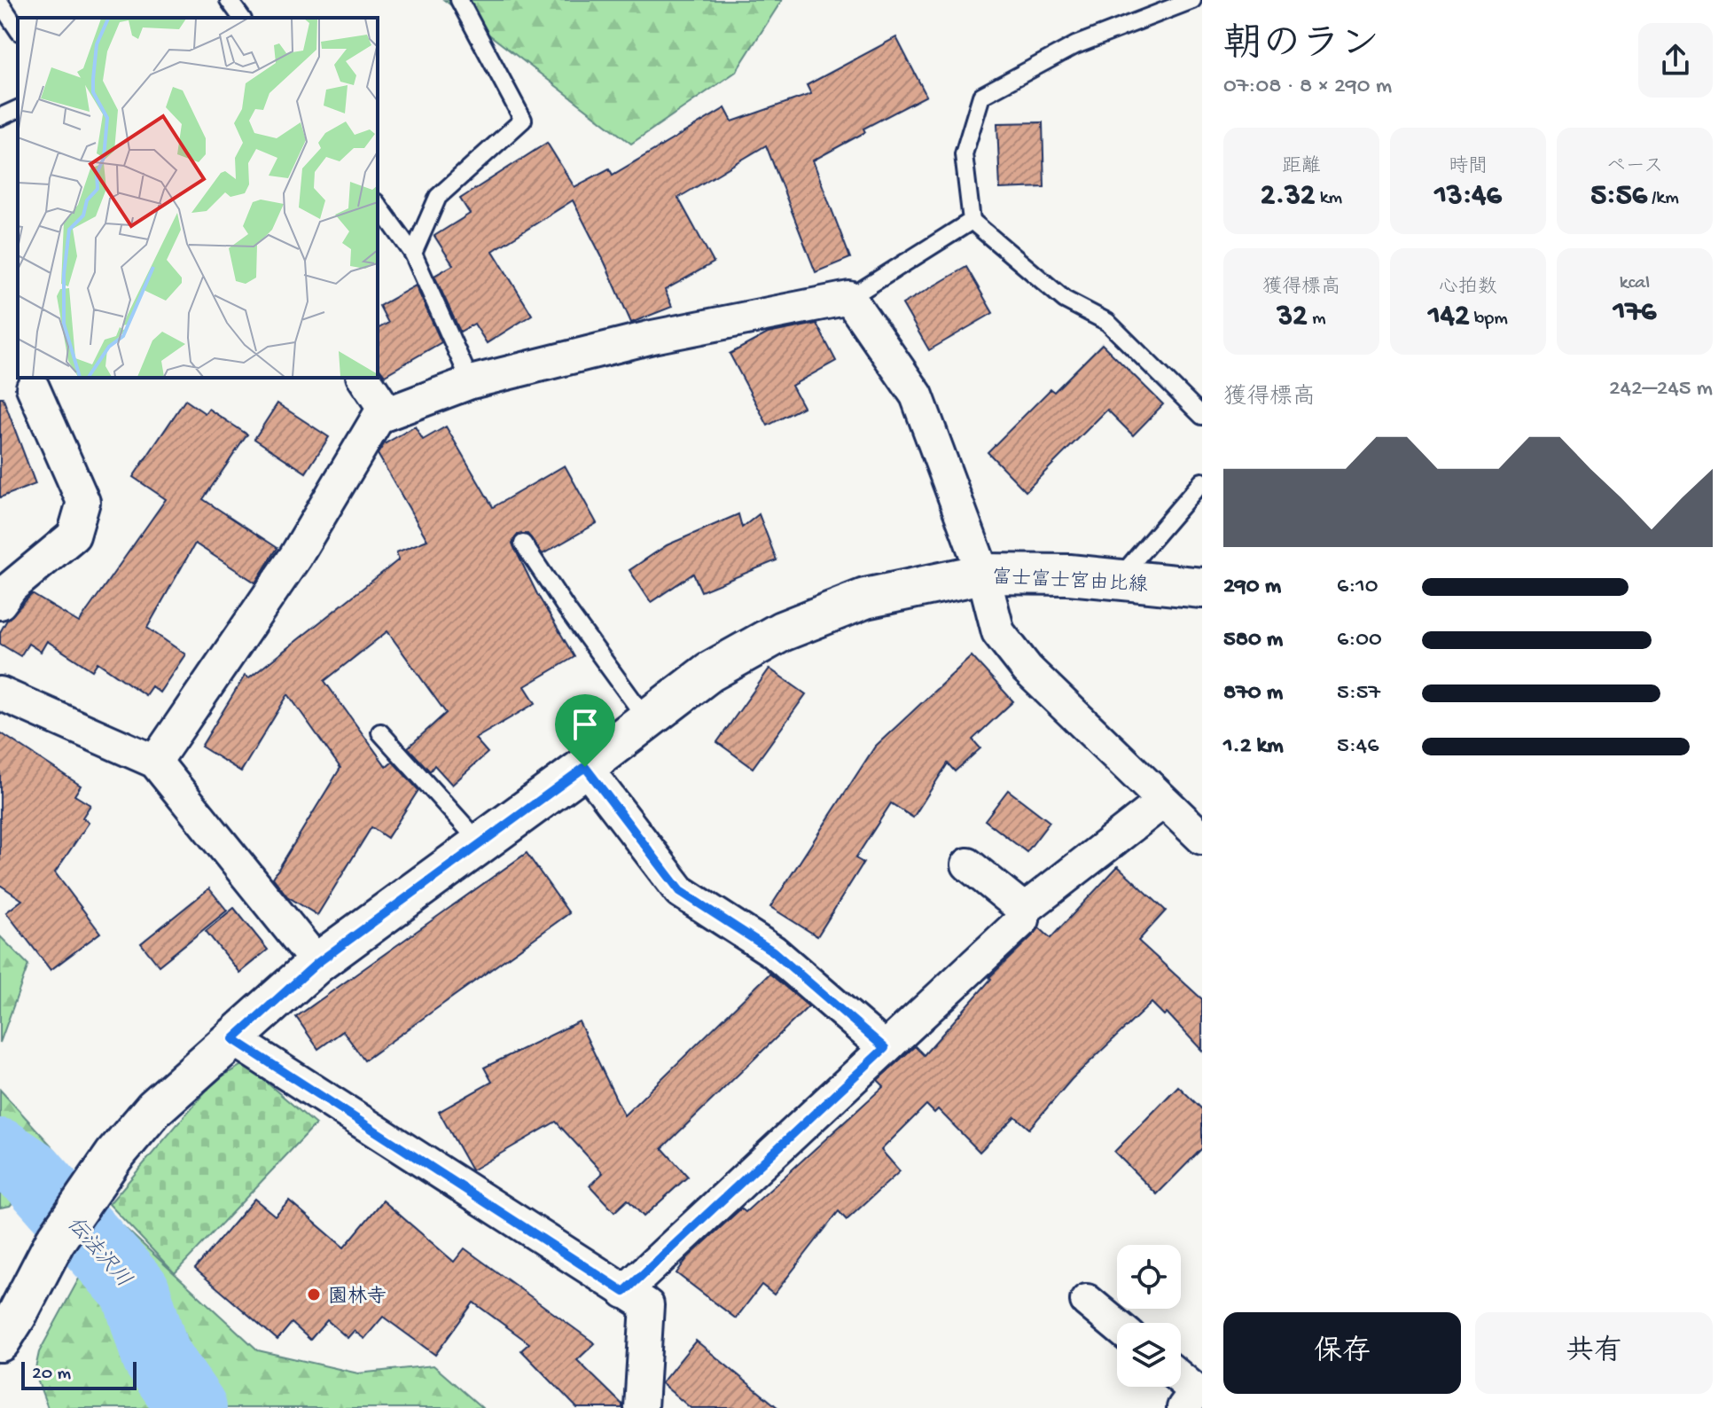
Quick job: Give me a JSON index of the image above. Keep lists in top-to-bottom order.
{
  "streets": {
    "main road": ["富士富士宮由比線"]
  },
  "water": ["伝法沢川"],
  "places": ["園林寺"],
  "scale_bar": "20 m",
  "page": {
    "heading": ["朝のラン", "07:08 · 8 × 290 m"],
    "stats": [
      ["距離", "2.32 km"],
      ["時間", "13:46"],
      ["ペース", "5:56 /km"],
      ["獲得標高", "32 m"],
      ["心拍数", "142 bpm"],
      ["kcal", "176"]
    ],
    "chart": ["獲得標高", "242–245 m"],
    "list": [
      {
        "name": "290 m",
        "note": "6:10"
      },
      {
        "name": "580 m",
        "note": "6:00"
      },
      {
        "name": "870 m",
        "note": "5:57"
      },
      {
        "name": "1.2 km",
        "note": "5:46"
      }
    ],
    "buttons": ["保存", "共有"],
    "scale": "20 m"
  }
}
